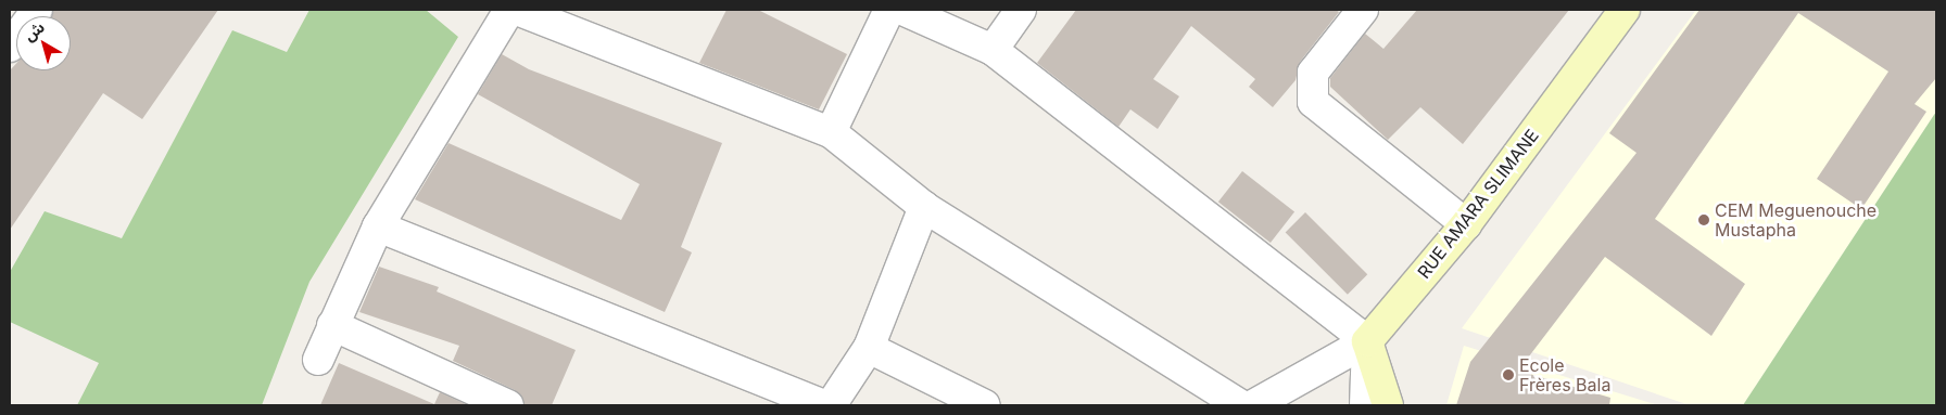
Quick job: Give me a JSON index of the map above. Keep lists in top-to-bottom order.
{
  "streets": {
    "street": ["RUE AMARA SLIMANE"]
  },
  "places": ["CEM Meguenouche Mustapha", "Ecole Frères Bala"],
  "north": "top left"
}
